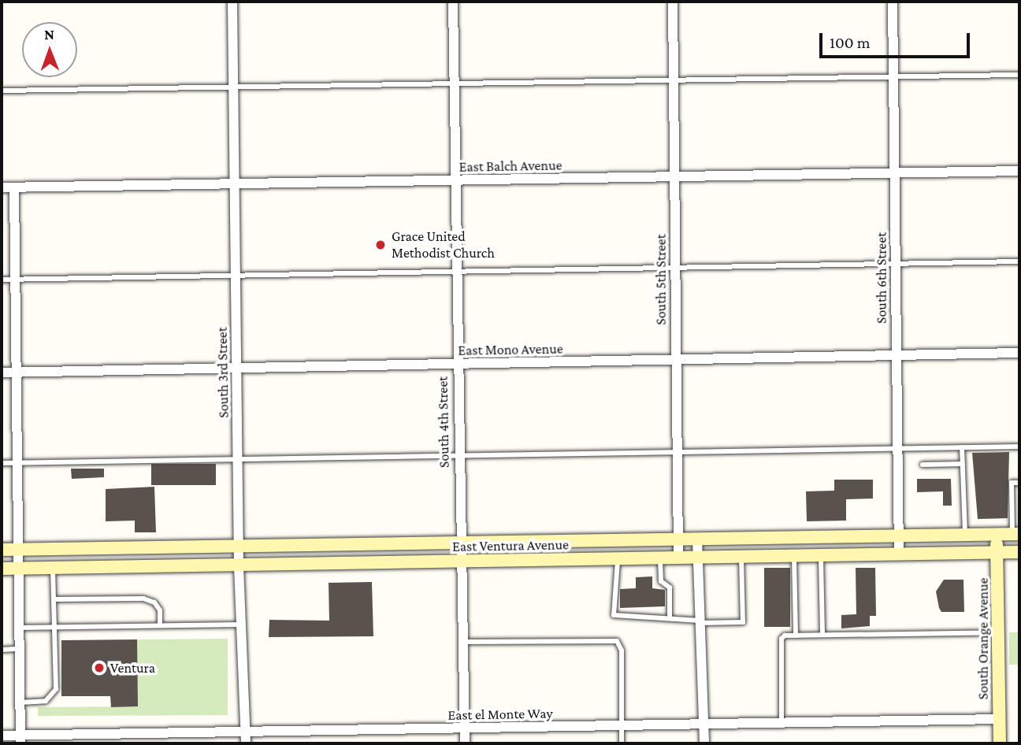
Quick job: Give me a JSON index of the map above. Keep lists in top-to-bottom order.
{
  "streets": {
    "main road": ["East Ventura Avenue", "South Orange Avenue"],
    "street": [
      "East Balch Avenue",
      "South 6th Street",
      "South 5th Street",
      "East Mono Avenue",
      "South 3rd Street",
      "South 4th Street",
      "East el Monte Way"
    ]
  },
  "crossings": [
    ["East Balch Avenue", "South 6th Street"],
    ["East Balch Avenue", "South 5th Street"],
    ["East Balch Avenue", "South 3rd Street"],
    ["East Balch Avenue", "South 4th Street"],
    ["South 6th Street", "East Mono Avenue"],
    ["South 6th Street", "East Ventura Avenue"],
    ["South 5th Street", "East Mono Avenue"],
    ["South 5th Street", "East Ventura Avenue"],
    ["East Mono Avenue", "South 3rd Street"],
    ["East Mono Avenue", "South 4th Street"],
    ["South 3rd Street", "East Ventura Avenue"],
    ["South 3rd Street", "East el Monte Way"],
    ["South 4th Street", "East Ventura Avenue"],
    ["South 4th Street", "East el Monte Way"],
    ["East Ventura Avenue", "South Orange Avenue"],
    ["South Orange Avenue", "East el Monte Way"]
  ],
  "places": ["Grace United Methodist Church", "Ventura"],
  "scale_bar": "100 m",
  "north": "top"
}
